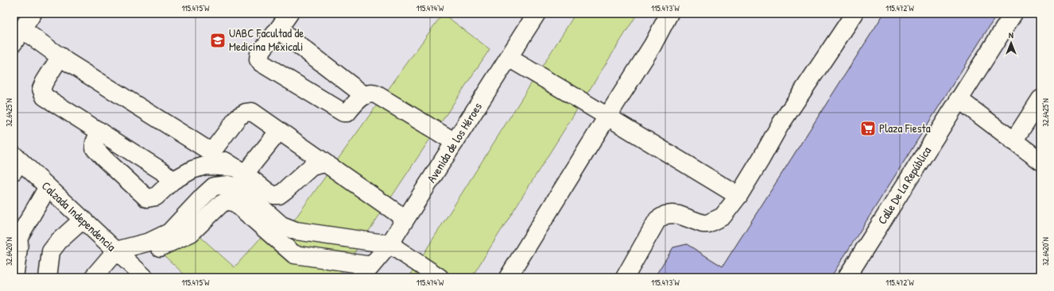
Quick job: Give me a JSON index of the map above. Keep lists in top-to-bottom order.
{
  "streets": {
    "street": ["Avenida de los Héroes", "Calle De La República", "Calzada Independencia"]
  },
  "places": {
    "school or university": ["UABC Facultad de Medicina Mexicali"],
    "supermarket": ["Plaza Fiesta"]
  },
  "north": "top",
  "coordinates": [
    "115.475°W",
    "115.474°W",
    "115.473°W",
    "115.472°W",
    "32.6425°N",
    "32.6420°N"
  ]
}
